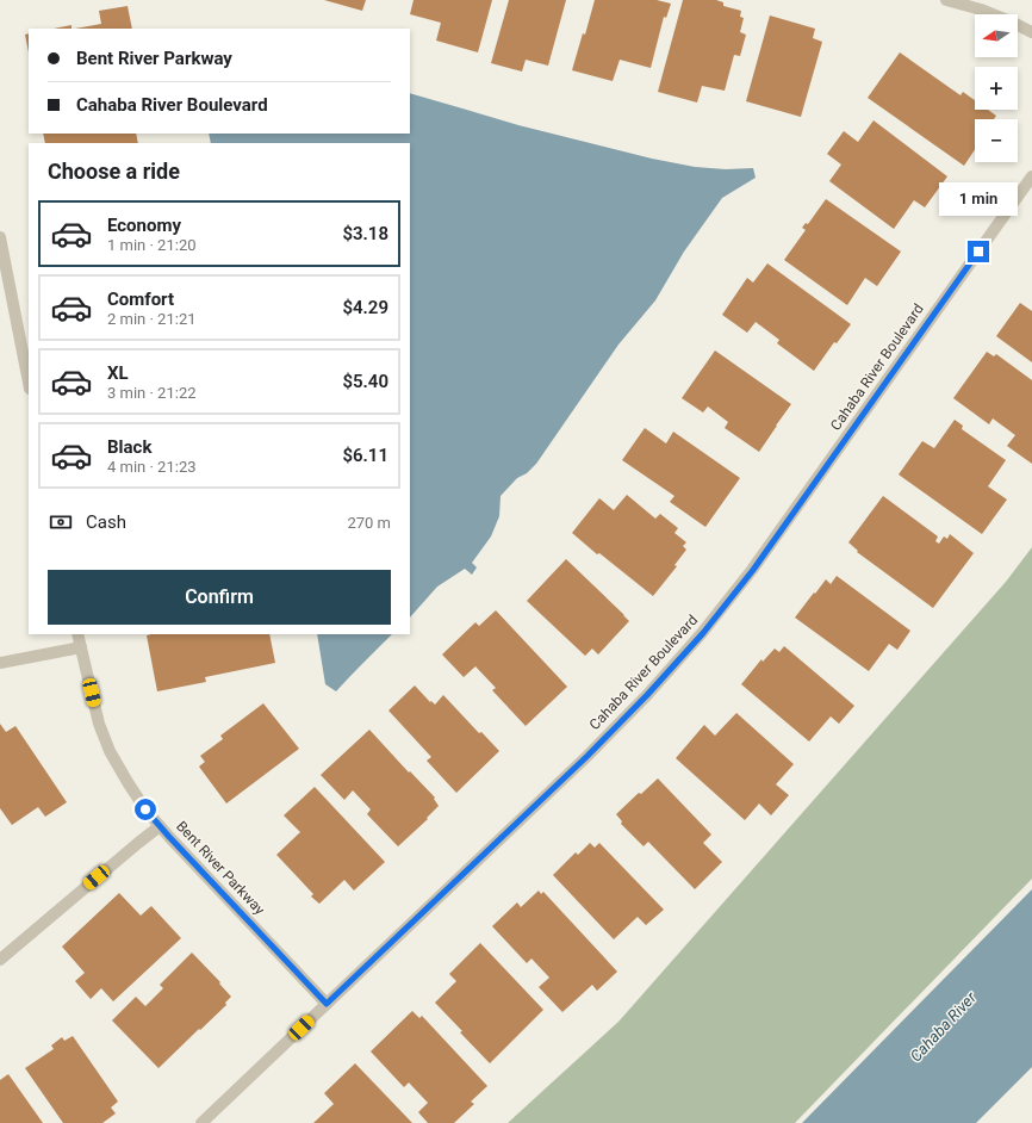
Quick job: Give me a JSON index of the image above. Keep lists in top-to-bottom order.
{
  "streets": {
    "street": ["Cahaba River Boulevard", "Bent River Parkway"]
  },
  "crossings": [
    ["Cahaba River Boulevard", "Bent River Parkway"]
  ],
  "water": ["Cahaba River"],
  "north": "left",
  "page": {
    "map_buttons": ["+", "−"],
    "banner": ["Bent River Parkway", "Cahaba River Boulevard"],
    "heading": "Choose a ride",
    "bubble": "1 min",
    "list": [
      {
        "name": "Economy",
        "note": "1 min · 21:20",
        "value": "$3.18"
      },
      {
        "name": "Comfort",
        "note": "2 min · 21:21",
        "value": "$4.29"
      },
      {
        "name": "XL",
        "note": "3 min · 21:22",
        "value": "$5.40"
      },
      {
        "name": "Black",
        "note": "4 min · 21:23",
        "value": "$6.11"
      }
    ],
    "pay": ["Cash", "270 m"],
    "buttons": "Confirm"
  }
}
